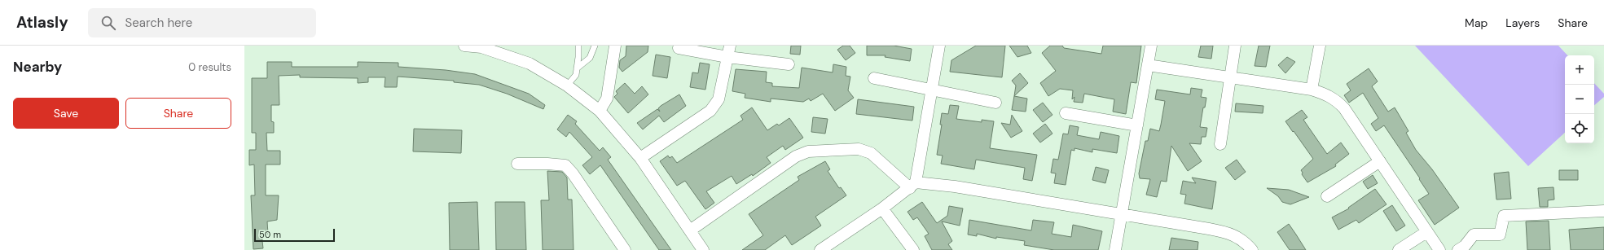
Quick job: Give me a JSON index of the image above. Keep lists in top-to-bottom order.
{
  "scale_bar": "50 m",
  "page": {
    "header": "Atlasly",
    "search": "Search here",
    "nav": ["Map", "Layers", "Share"],
    "heading": ["Nearby", "0 results"],
    "map_buttons": ["+", "−"],
    "buttons": ["Save", "Share"],
    "scale": "50 m"
  }
}
